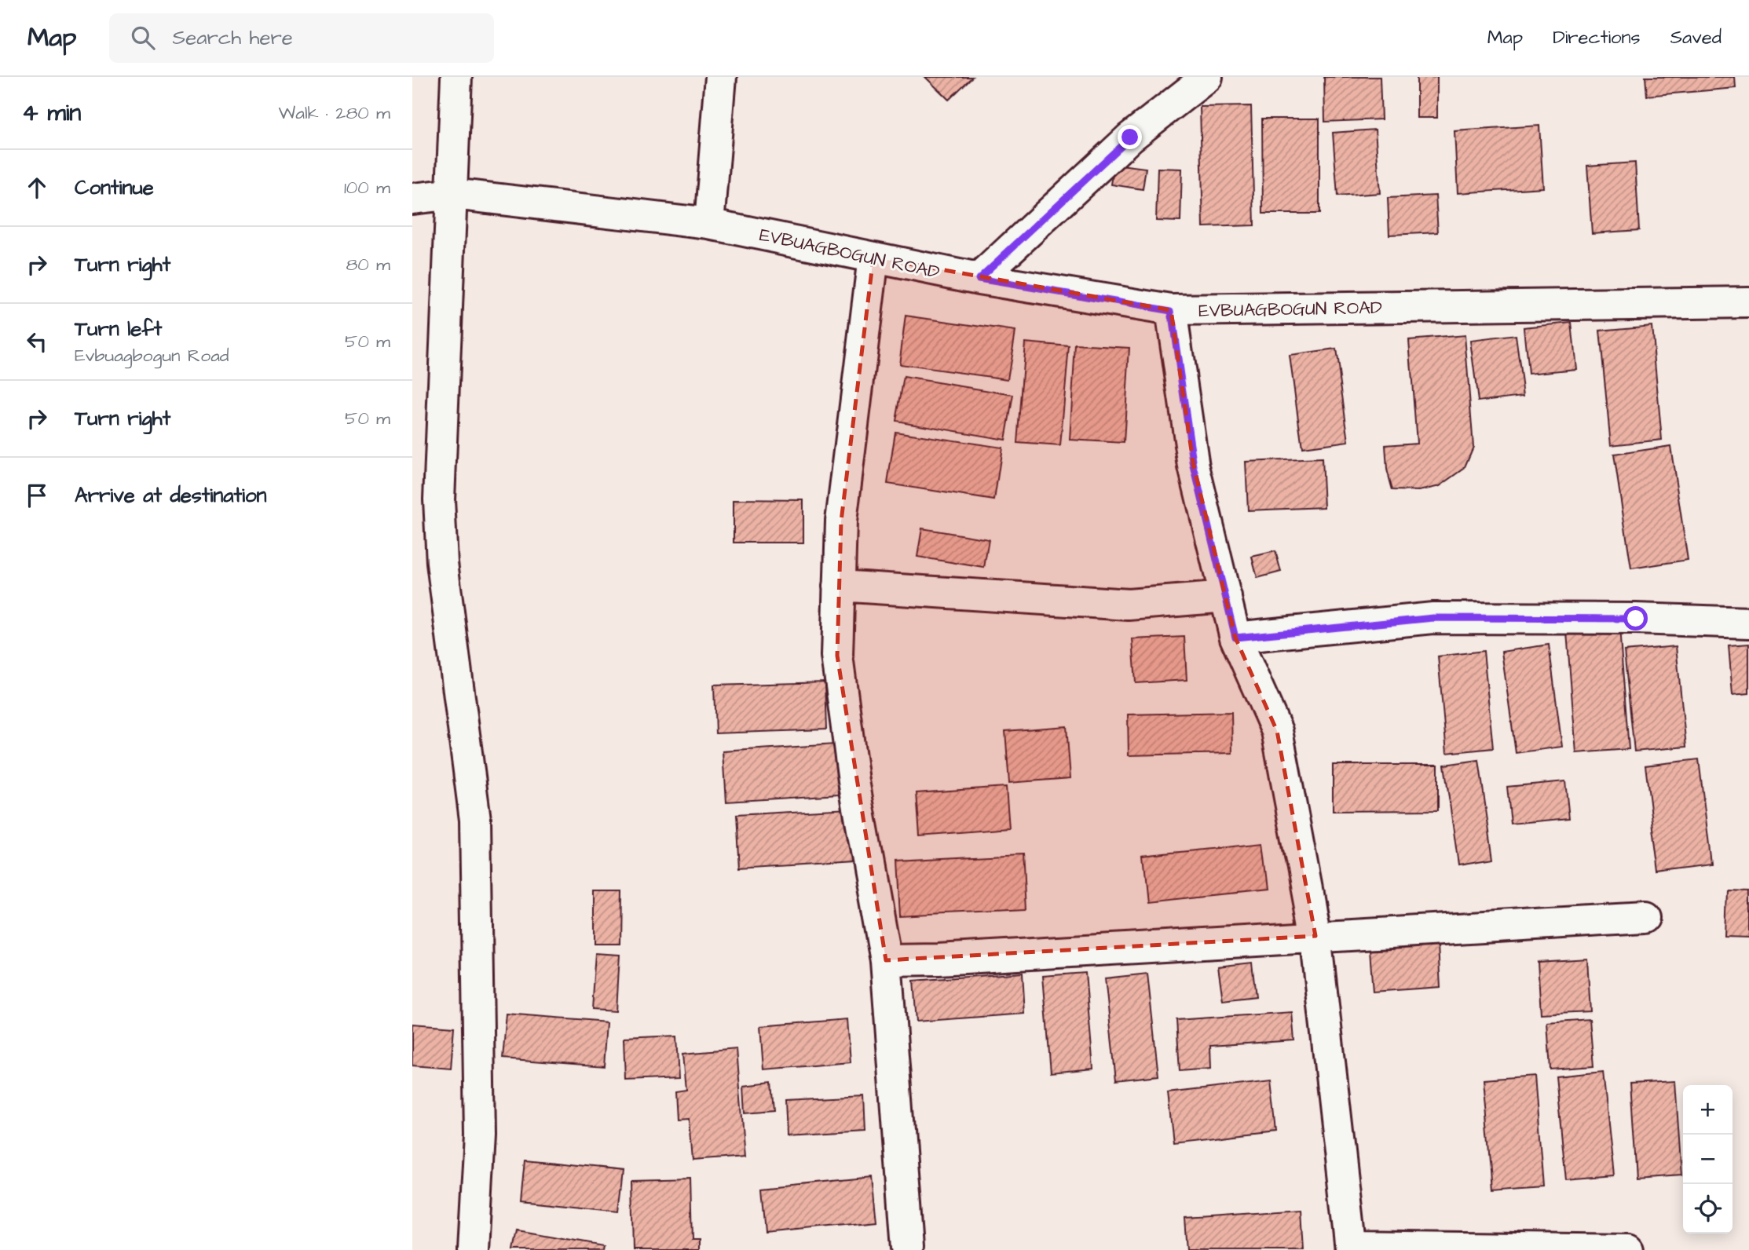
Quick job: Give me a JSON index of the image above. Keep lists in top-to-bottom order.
{
  "streets": {
    "street": ["EVBUAGBOGUN ROAD"]
  },
  "page": {
    "header": "Map",
    "search": "Search here",
    "nav": ["Map", "Directions", "Saved"],
    "heading": ["4 min", "Walk · 280 m"],
    "list": [
      ["Continue", "100 m"],
      ["Turn right", "80 m"],
      ["Turn left", "Evbuagbogun Road", "50 m"],
      ["Turn right", "50 m"],
      "Arrive at destination"
    ],
    "map_buttons": ["+", "−"]
  }
}
